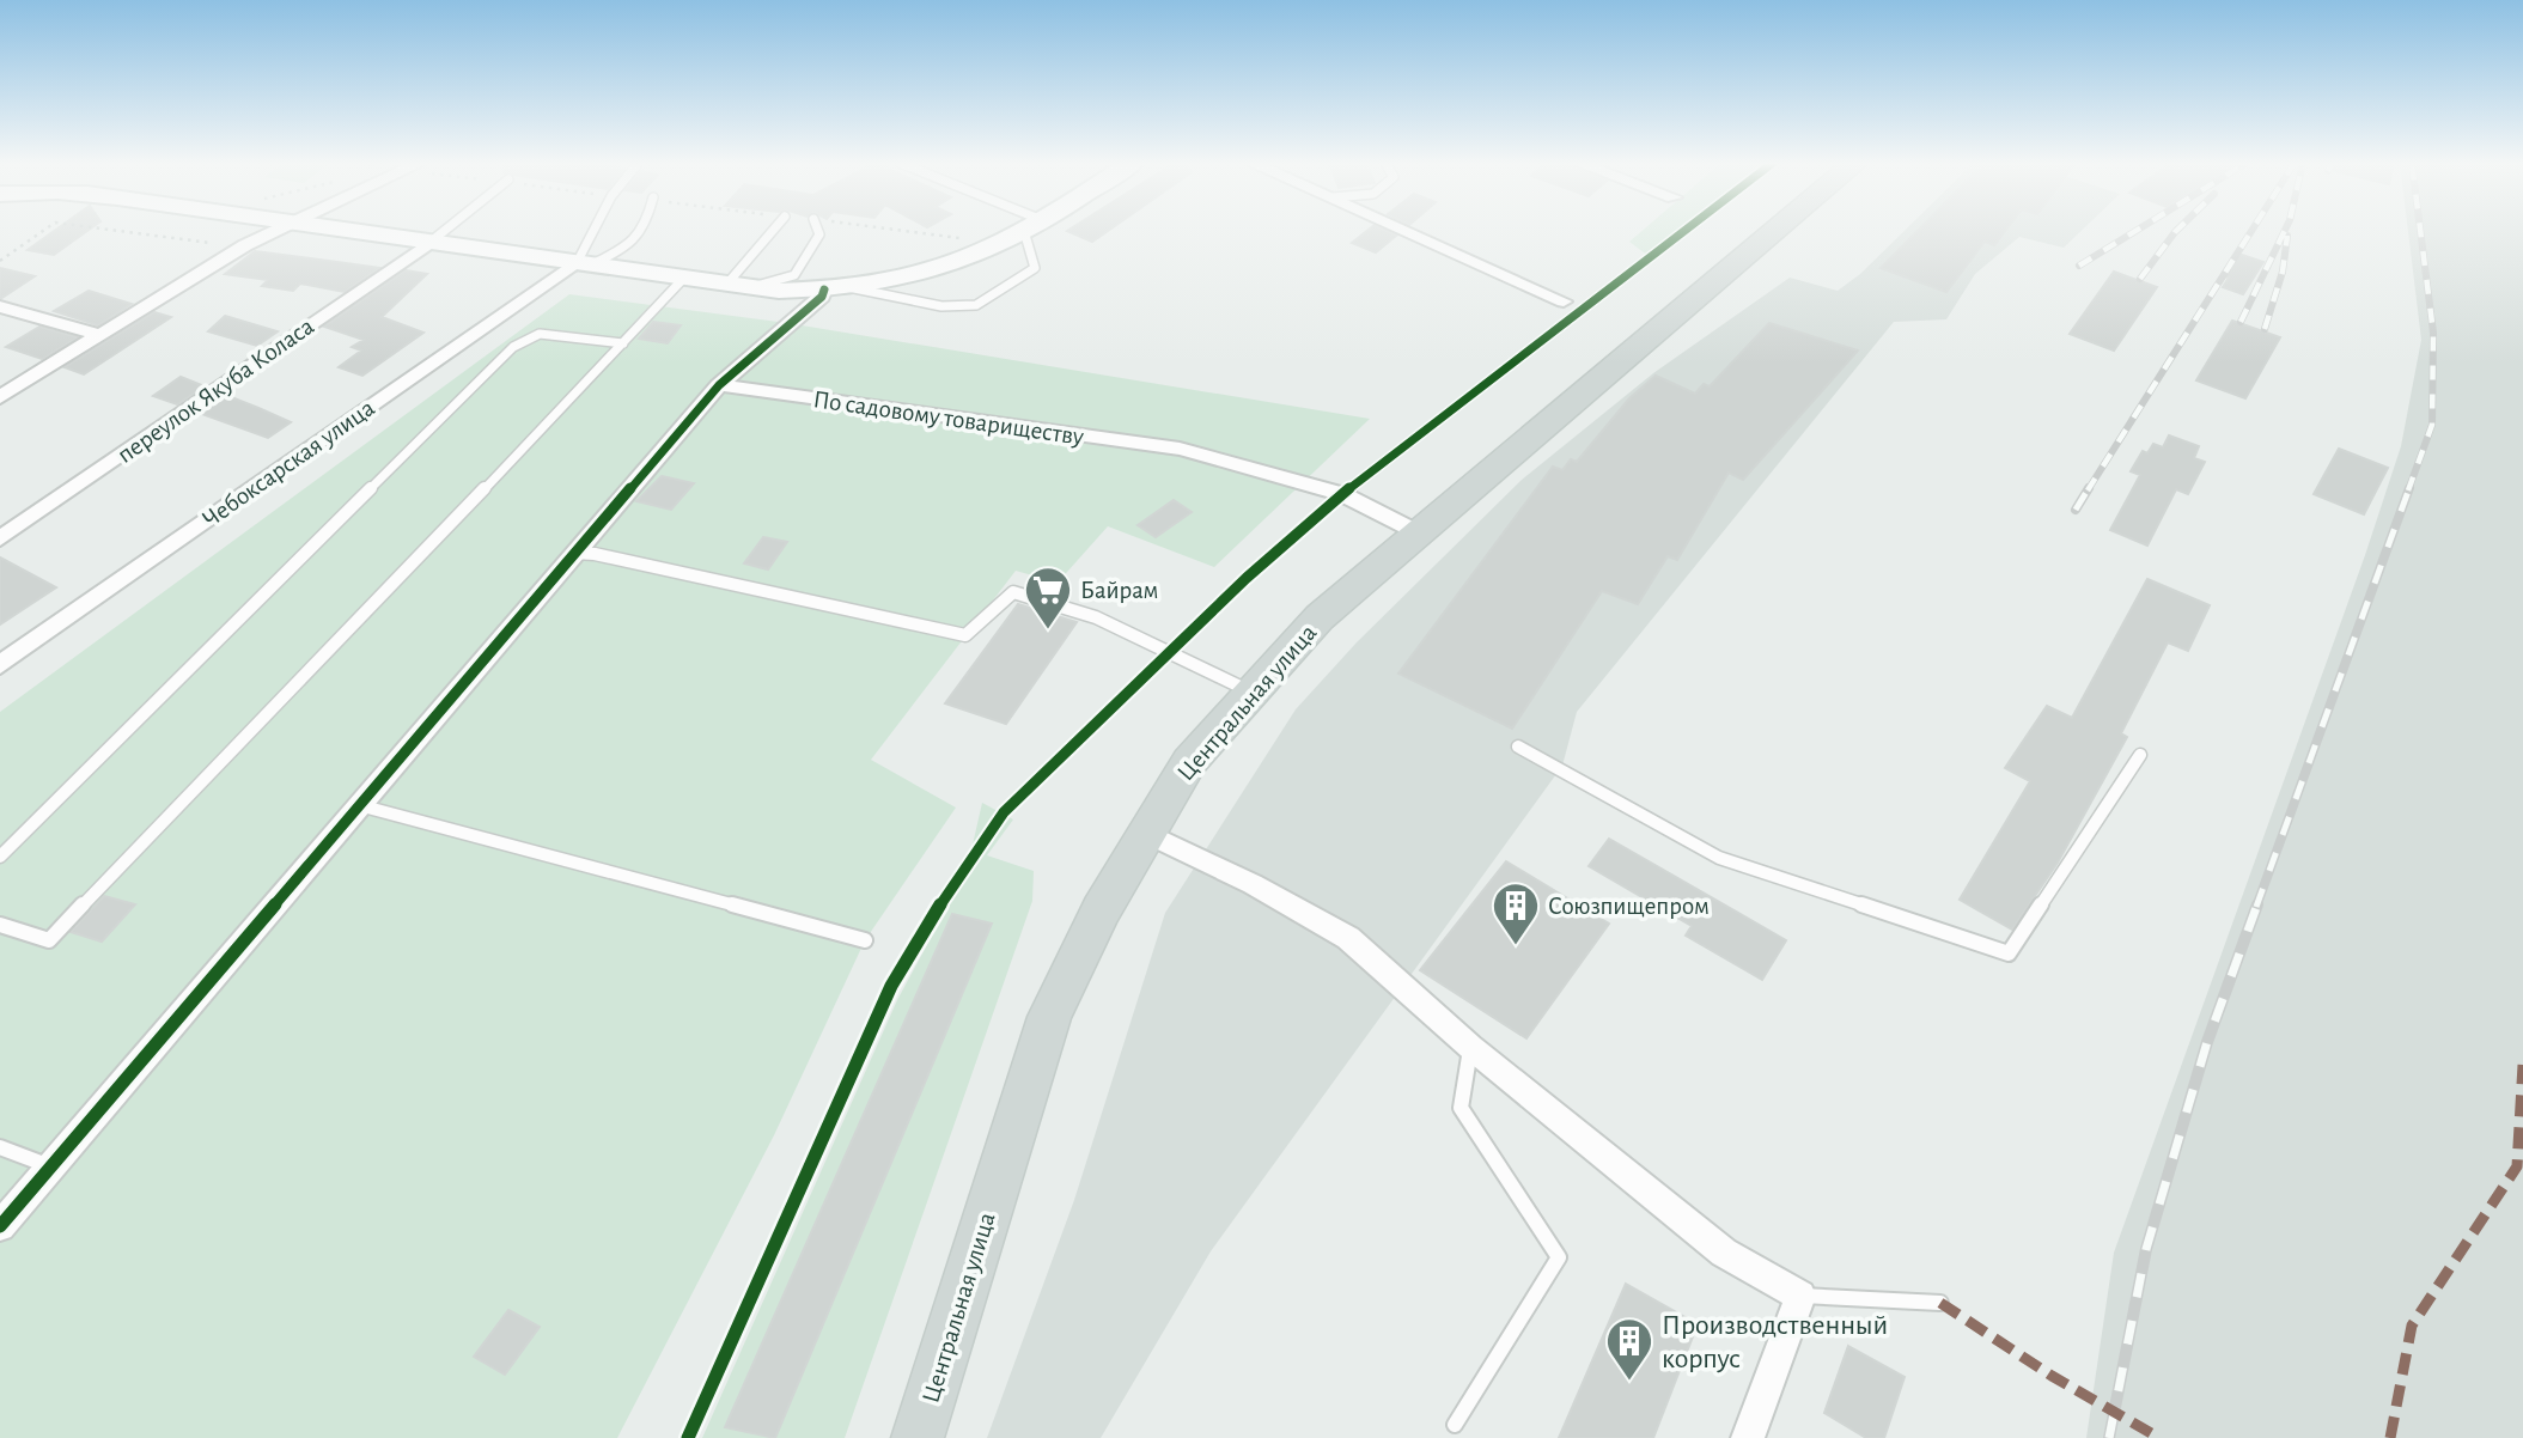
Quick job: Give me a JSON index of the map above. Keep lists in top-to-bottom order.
{
  "streets": {
    "main road": ["Центральная улица"],
    "street": ["переулок Якуба Коласа", "По садовому товариществу", "Чебоксарская улица"]
  },
  "places": {
    "supermarket": ["Байрам"],
    "building": ["Союзпищепром", "Производственный корпус"]
  }
}
